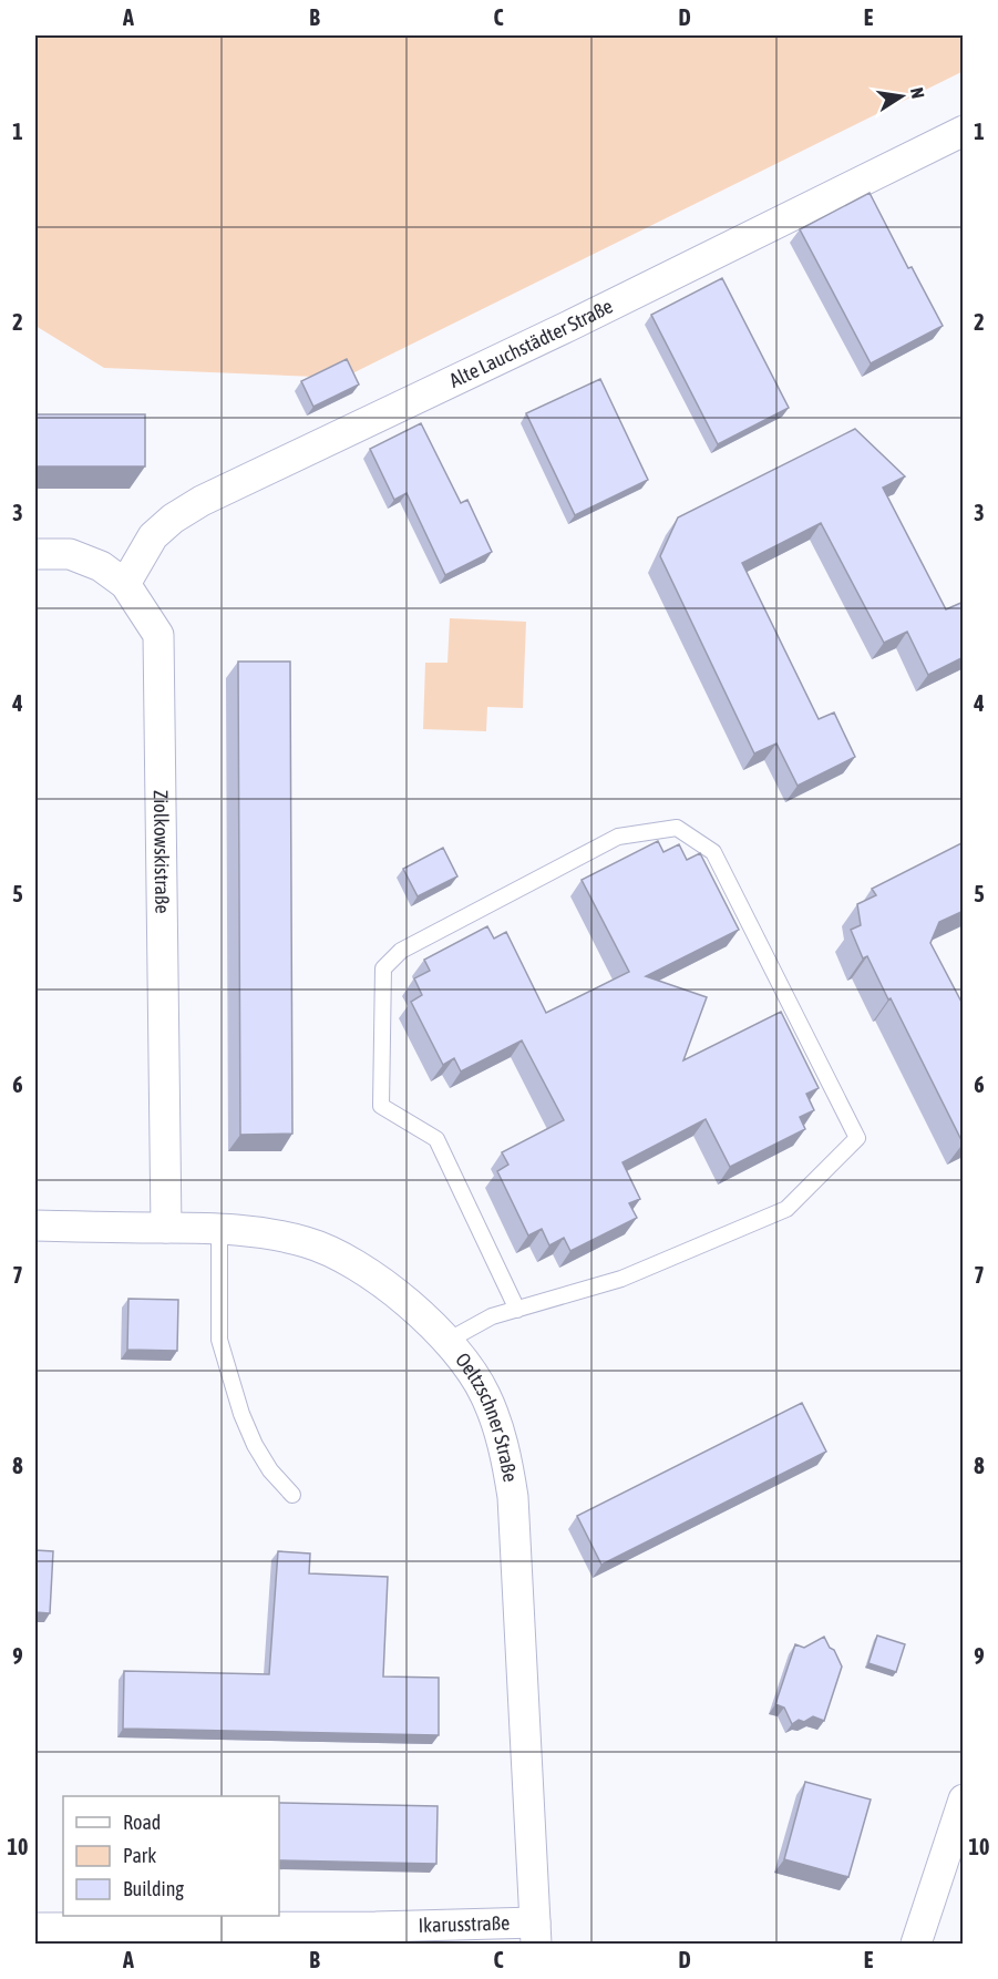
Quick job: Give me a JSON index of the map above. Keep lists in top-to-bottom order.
{
  "streets": {
    "street": [
      "Alte Lauchstädter Straße",
      "Ziolkowskistraße",
      "Oeltzschner Straße",
      "Ikarusstraße"
    ]
  },
  "crossings": [
    ["Alte Lauchstädter Straße", "Ziolkowskistraße"],
    ["Ziolkowskistraße", "Oeltzschner Straße"],
    ["Oeltzschner Straße", "Ikarusstraße"]
  ],
  "legend": ["Road", "Park", "Building"],
  "north": "right",
  "grid": {
    "columns": [
      "A",
      "B",
      "C",
      "D",
      "E"
    ],
    "rows": [
      "1",
      "2",
      "3",
      "4",
      "5",
      "6",
      "7",
      "8",
      "9",
      "10"
    ]
  }
}
